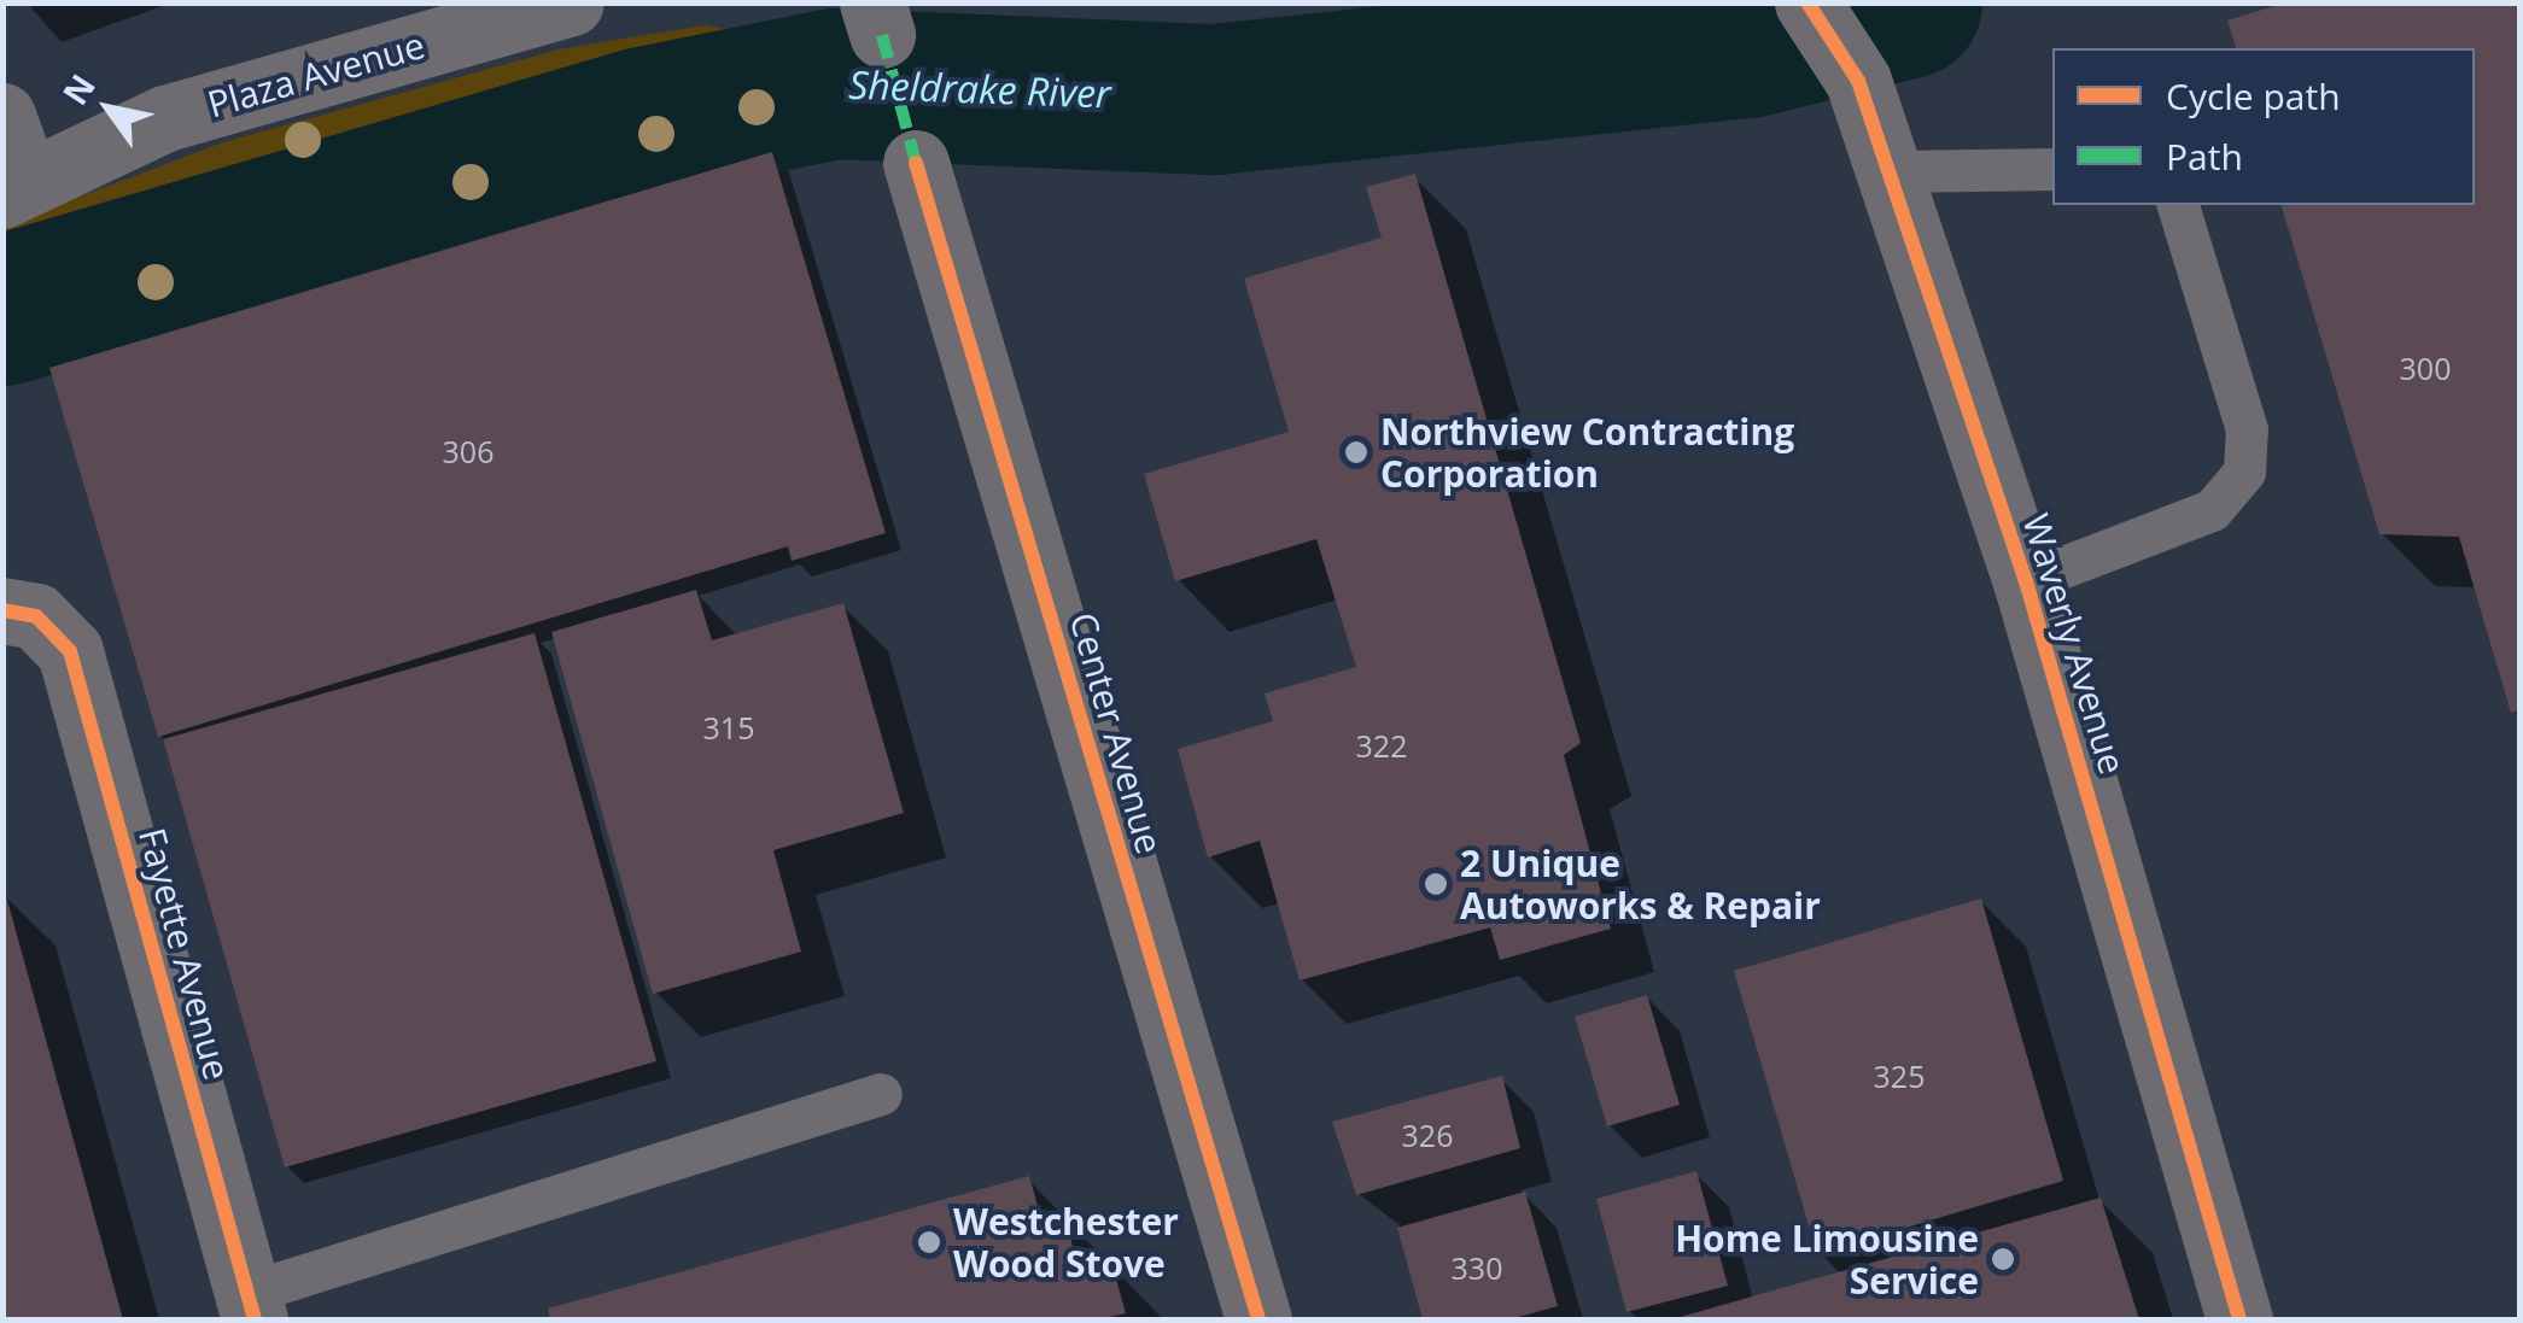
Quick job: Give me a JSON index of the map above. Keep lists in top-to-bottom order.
{
  "streets": {
    "street": [
      "Plaza Avenue",
      "Waverly Avenue",
      "Center Avenue",
      "Fayette Avenue"
    ]
  },
  "water": ["Sheldrake River"],
  "places": [
    "Northview Contracting Corporation",
    "2 Unique Autoworks & Repair",
    "Westchester Wood Stove",
    "Home Limousine Service"
  ],
  "house_numbers": [
    "300",
    "306",
    "315",
    "322",
    "325",
    "326",
    "330"
  ],
  "legend": ["Cycle path", "Path"],
  "north": "top left"
}
